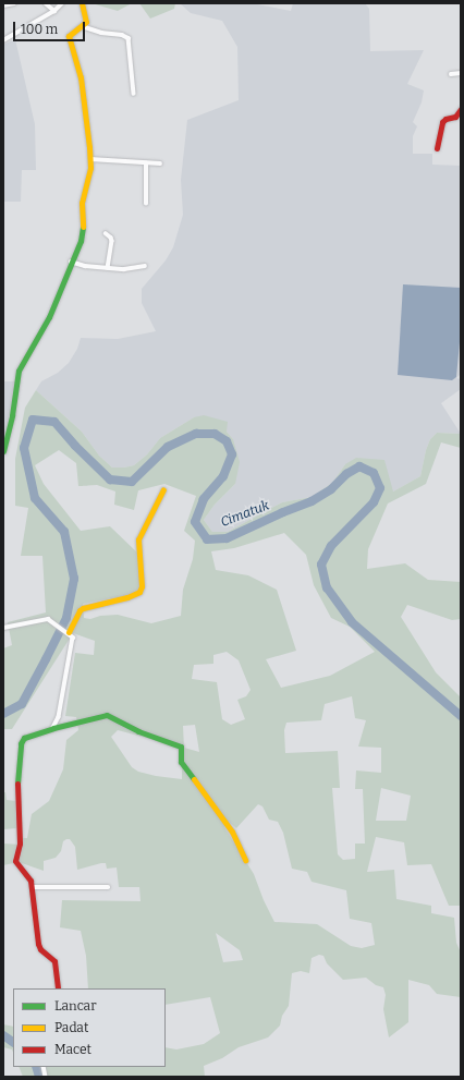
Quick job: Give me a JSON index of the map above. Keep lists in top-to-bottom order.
{
  "water": ["Cimatuk"],
  "legend": ["Lancar", "Padat", "Macet"],
  "scale_bar": "100 m"
}
